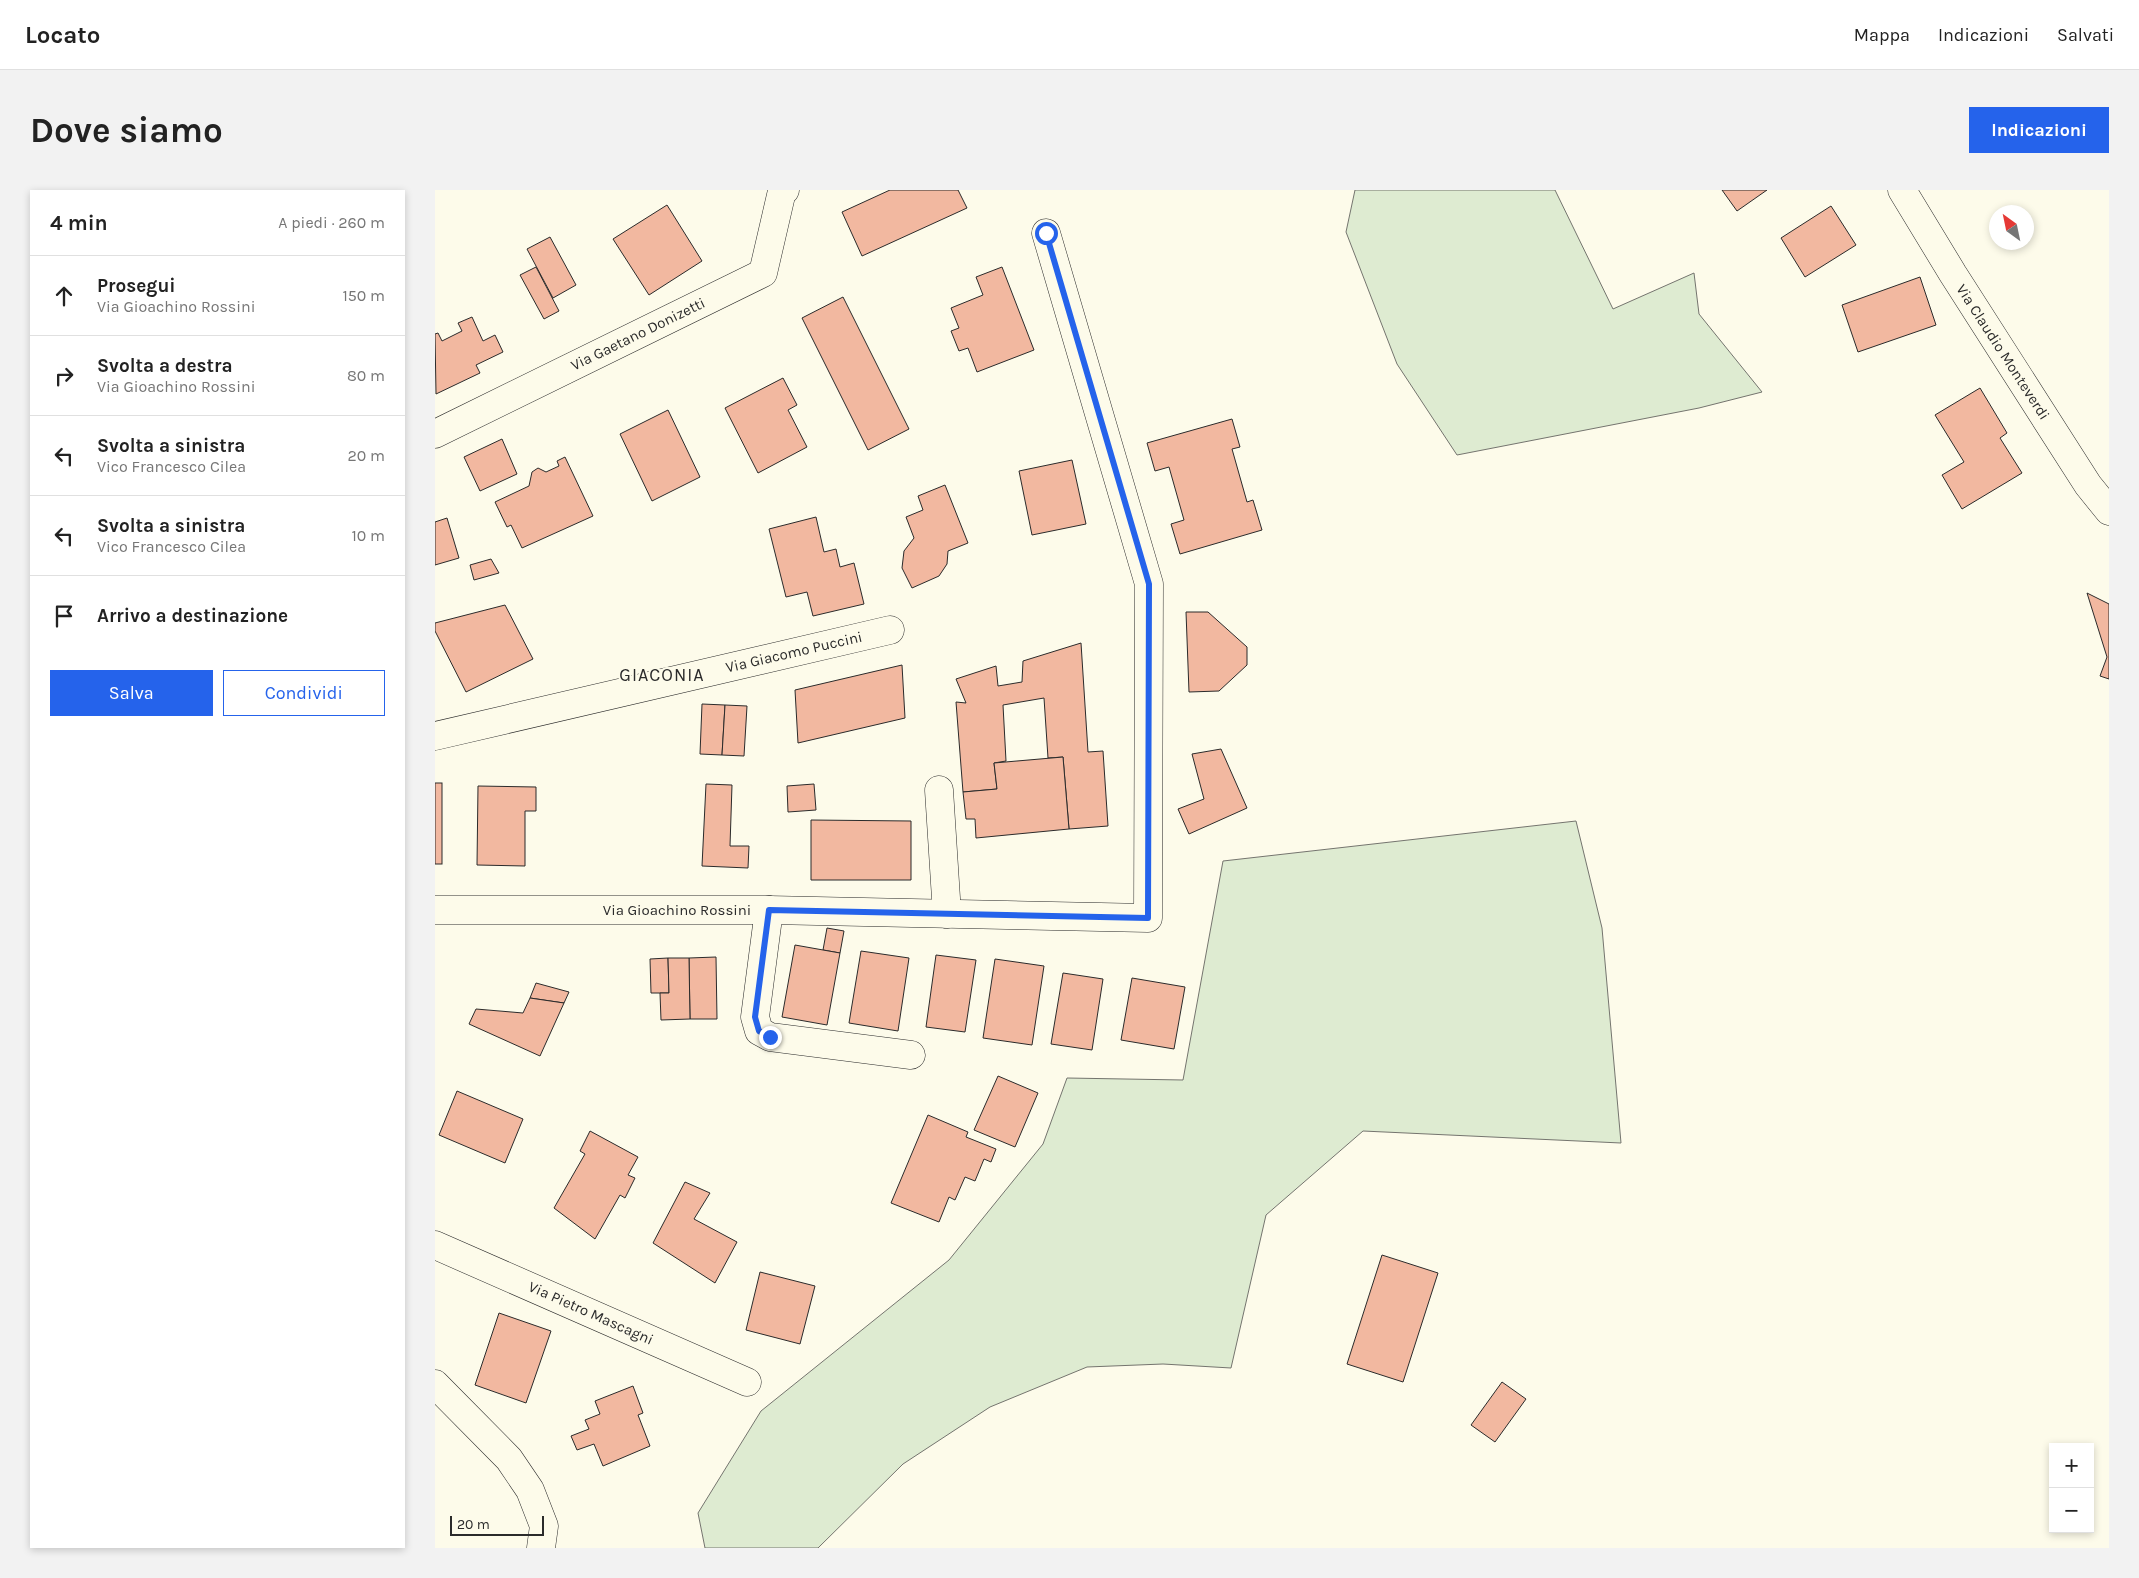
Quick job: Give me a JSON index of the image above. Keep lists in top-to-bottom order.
{
  "streets": {
    "street": [
      "Via Gaetano Donizetti",
      "Via Claudio Monteverdi",
      "Via Giacomo Puccini",
      "Via Gioachino Rossini",
      "Via Pietro Mascagni"
    ]
  },
  "districts": ["GIACONIA"],
  "scale_bar": "20 m",
  "north": "top left",
  "page": {
    "header": "Locato",
    "nav": ["Mappa", "Indicazioni", "Salvati"],
    "buttons": [
      "Indicazioni",
      ["Salva", "Condividi"]
    ],
    "title": "Dove siamo",
    "heading": ["4 min", "A piedi · 260 m"],
    "list": [
      ["Prosegui", "Via Gioachino Rossini", "150 m"],
      ["Svolta a destra", "Via Gioachino Rossini", "80 m"],
      ["Svolta a sinistra", "Vico Francesco Cilea", "20 m"],
      ["Svolta a sinistra", "Vico Francesco Cilea", "10 m"],
      "Arrivo a destinazione"
    ],
    "map_buttons": ["+", "−"],
    "scale": "20 m"
  }
}
